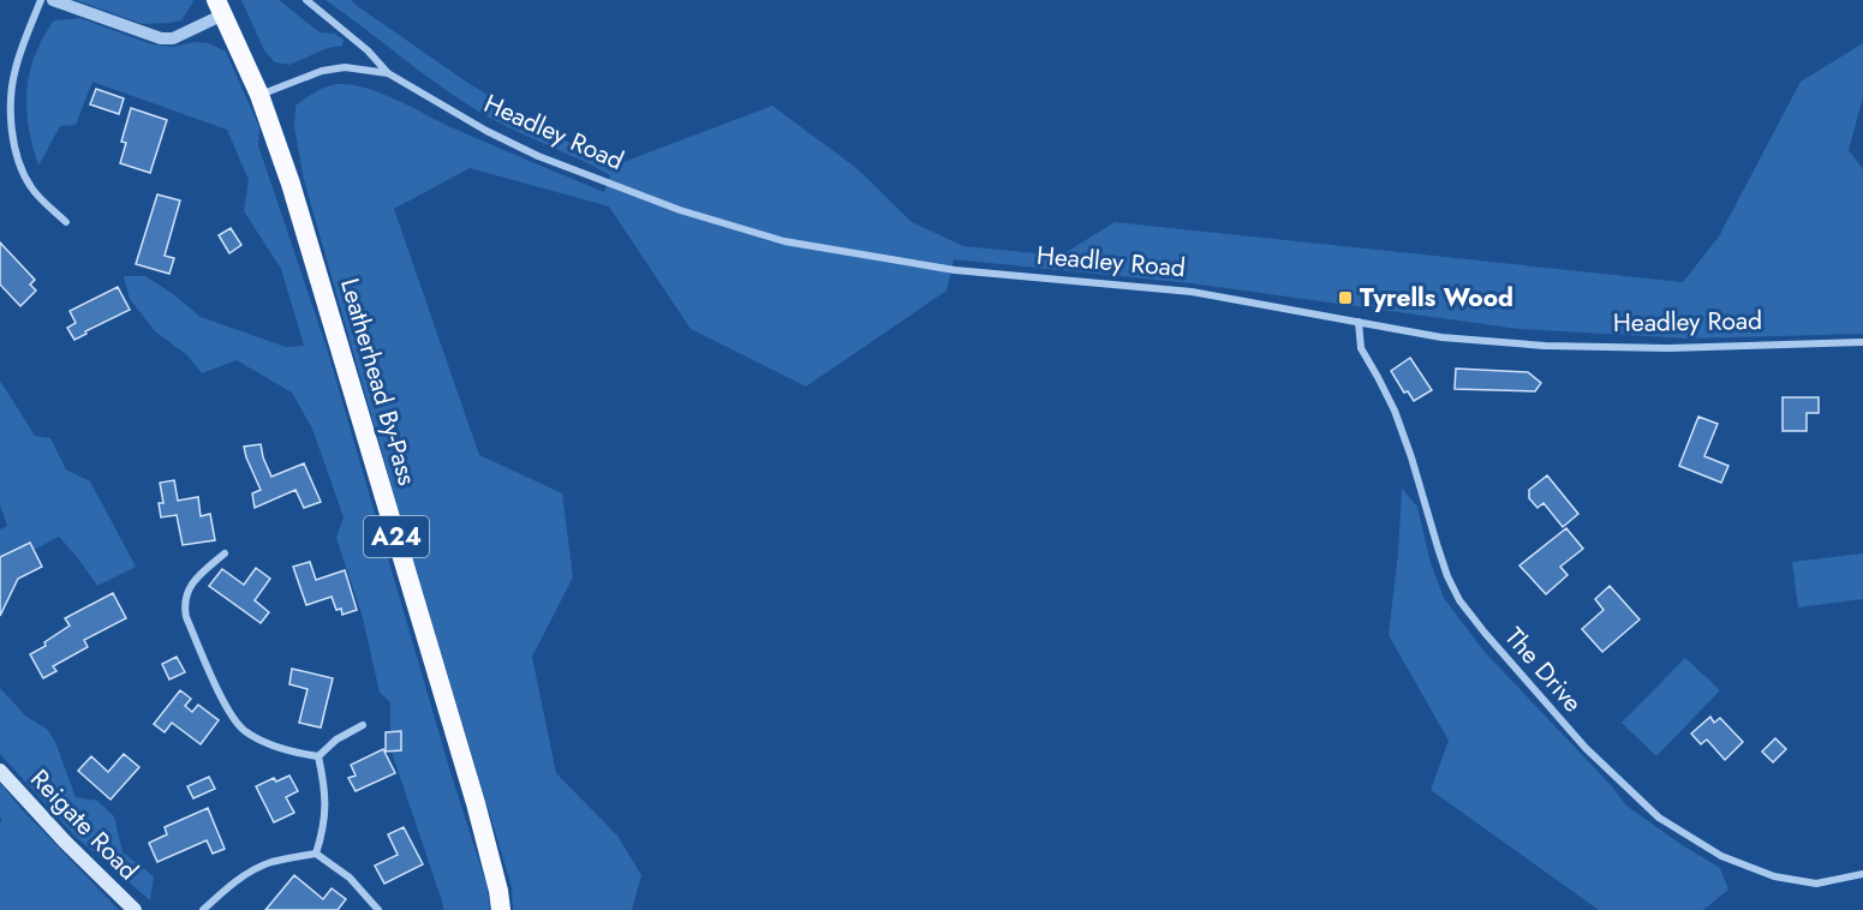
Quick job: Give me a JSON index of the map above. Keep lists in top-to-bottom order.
{
  "streets": {
    "highway": ["Leatherhead By-Pass", "A24"],
    "main road": ["Reigate Road"],
    "street": ["Headley Road", "The Drive"]
  },
  "crossings": [
    ["Headley Road", "Leatherhead By-Pass"],
    ["Headley Road", "The Drive"]
  ],
  "places": {
    "transit": ["Tyrells Wood"]
  }
}
